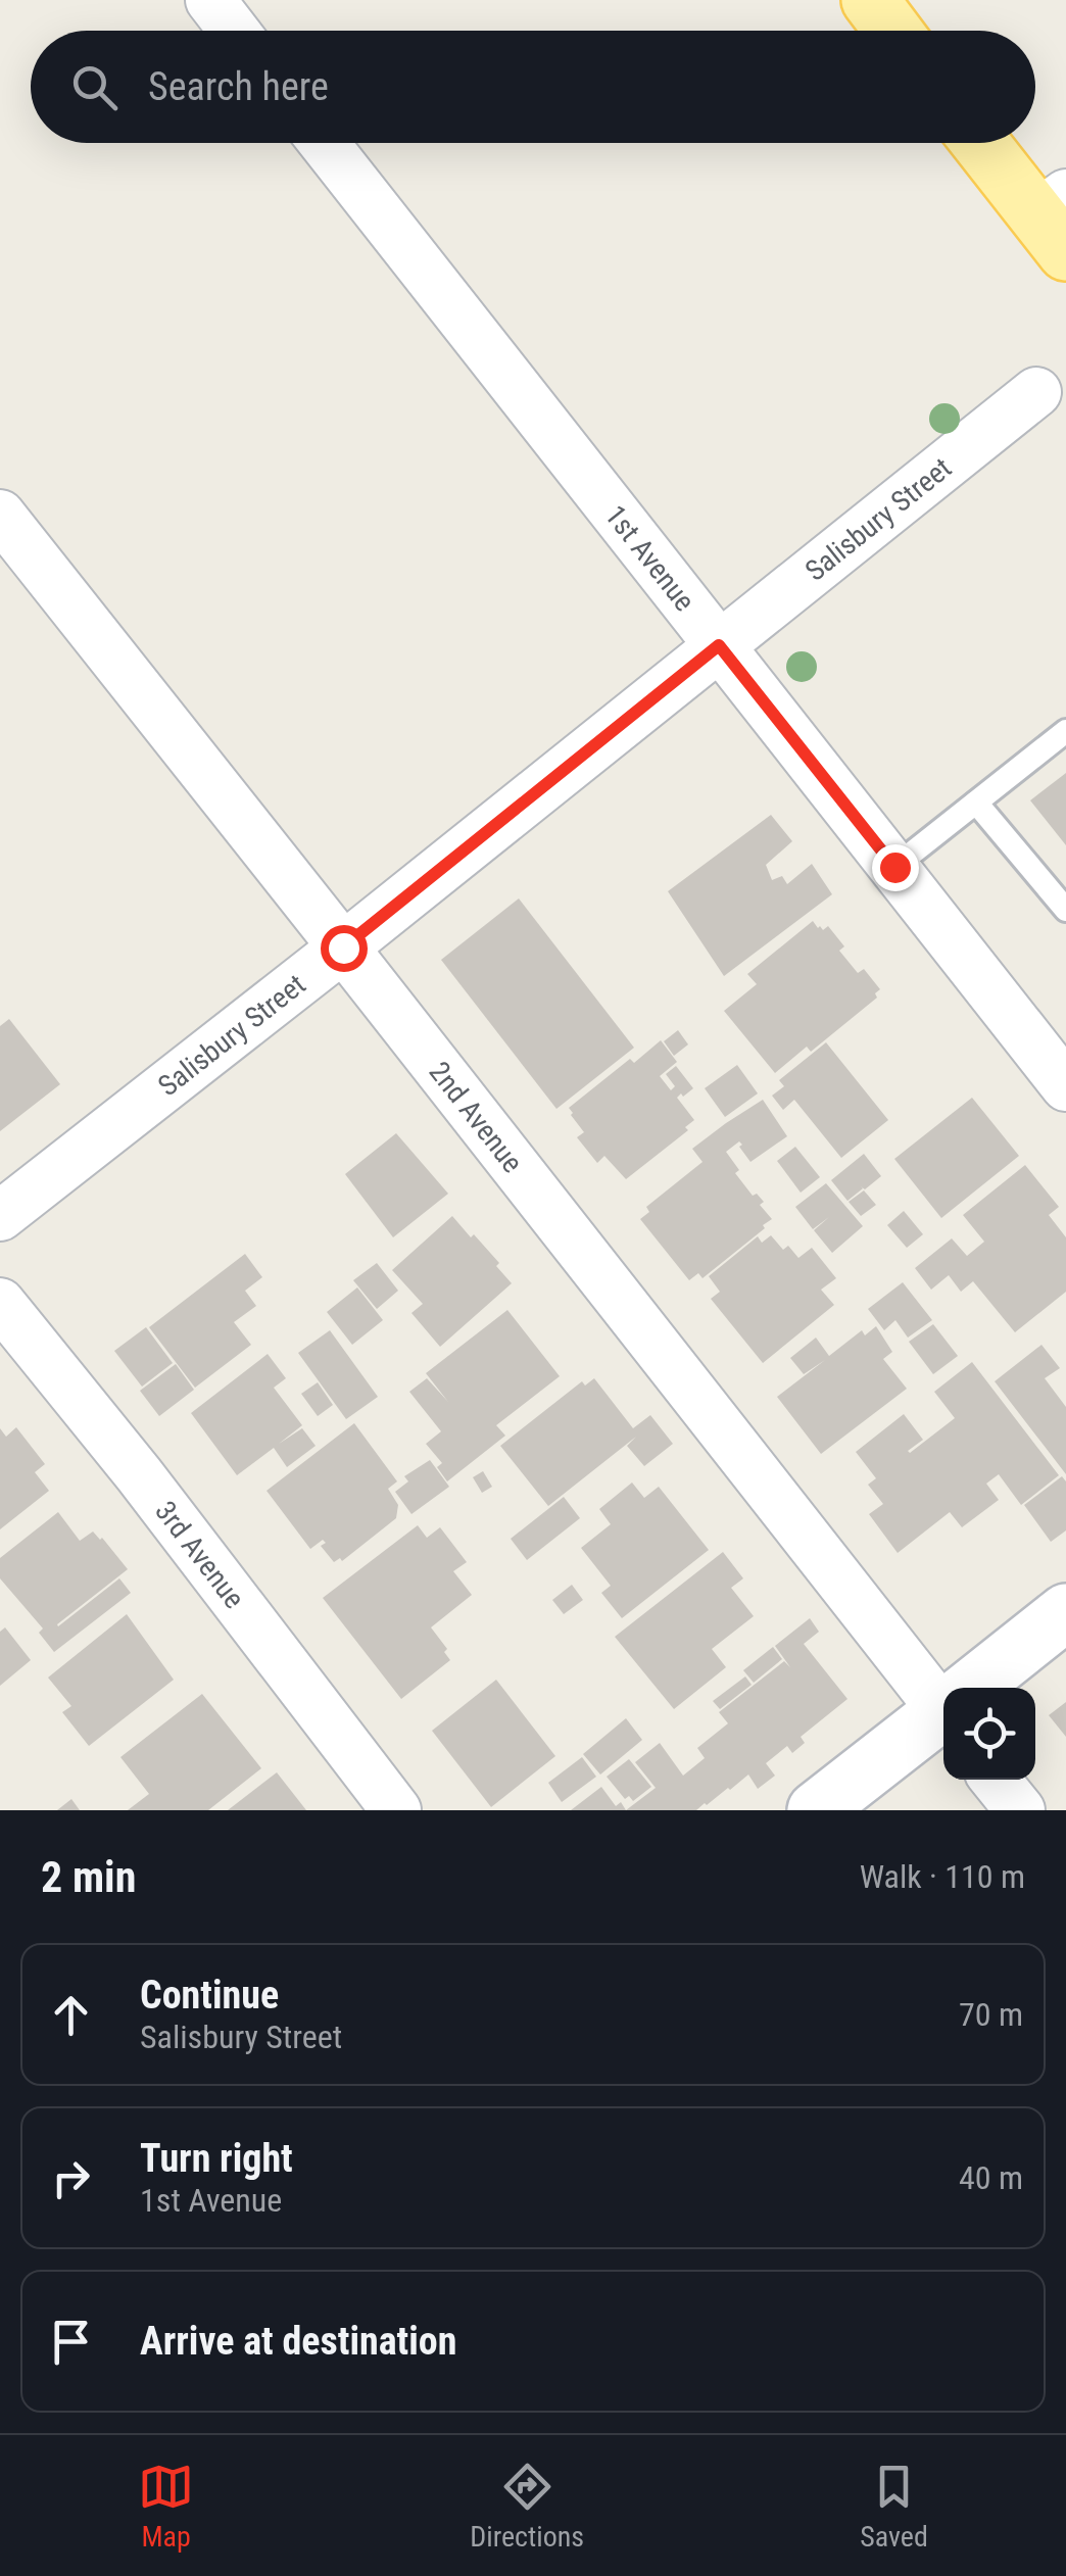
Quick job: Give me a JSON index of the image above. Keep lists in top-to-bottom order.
{
  "streets": {
    "street": [
      "Salisbury Street",
      "1st Avenue",
      "2nd Avenue",
      "3rd Avenue"
    ]
  },
  "crossings": [
    ["Salisbury Street", "1st Avenue"],
    ["Salisbury Street", "2nd Avenue"]
  ],
  "page": {
    "search": "Search here",
    "heading": ["2 min", "Walk · 110 m"],
    "list": [
      ["Continue", "Salisbury Street", "70 m"],
      ["Turn right", "1st Avenue", "40 m"],
      "Arrive at destination"
    ],
    "nav": ["Map", "Directions", "Saved"]
  }
}
